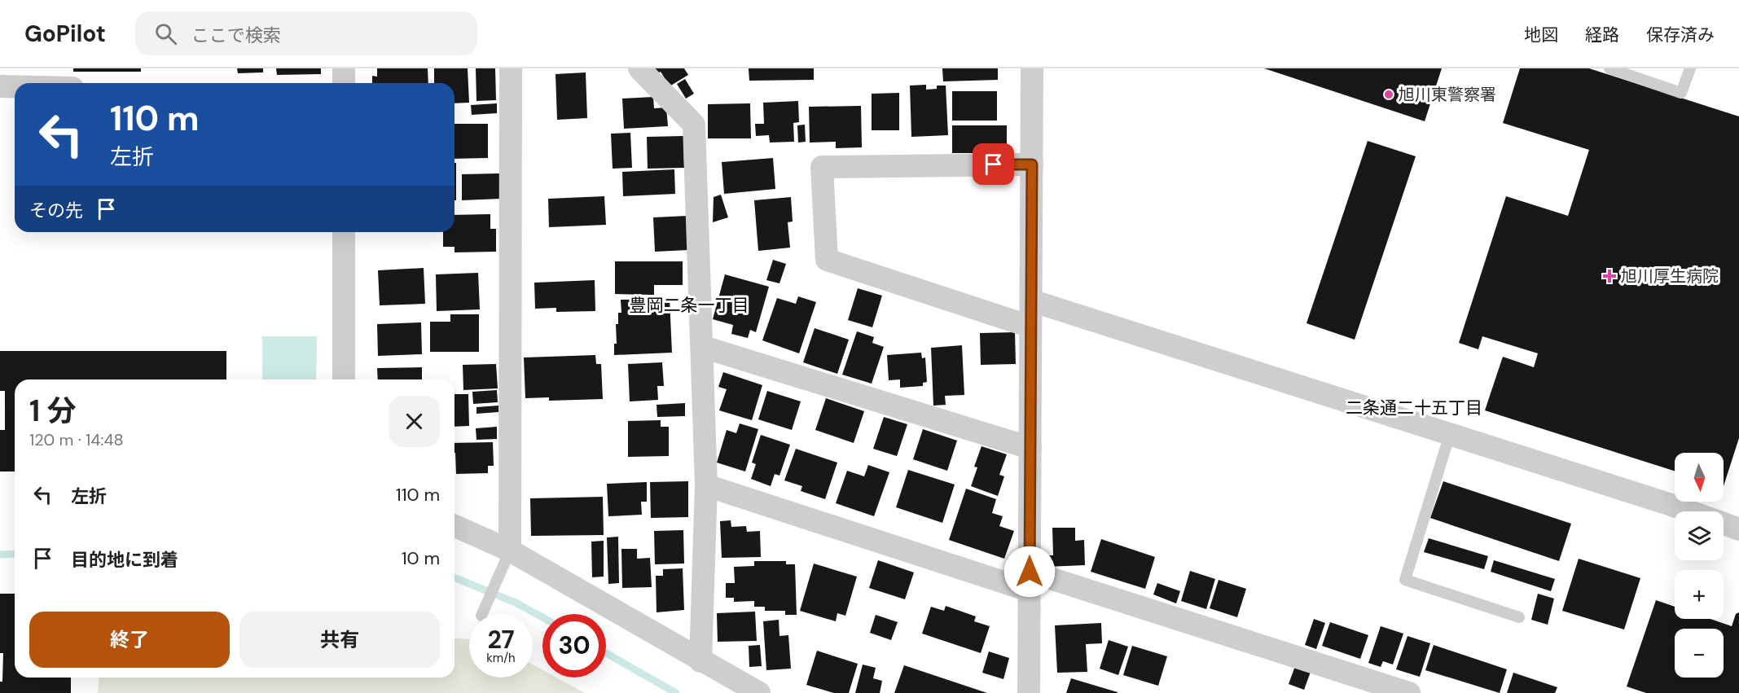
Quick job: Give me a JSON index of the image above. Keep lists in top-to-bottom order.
{
  "districts": ["豊岡二条一丁目", "二条通二十五丁目"],
  "places": {
    "other": ["旭川東警察署"],
    "health": ["旭川厚生病院"]
  },
  "north": "bottom",
  "page": {
    "header": "GoPilot",
    "search": "ここで検索",
    "nav": ["地図", "経路", "保存済み"],
    "turn": ["110 m", "左折"],
    "then": "その先",
    "heading": ["1 分", "120 m · 14:48"],
    "map_buttons": ["+", "−"],
    "list": [
      {
        "name": "左折",
        "value": "110 m"
      },
      {
        "name": "目的地に到着",
        "value": "10 m"
      }
    ],
    "buttons": ["終了", "共有"],
    "speed": "27 km/h",
    "limit": "30"
  }
}
